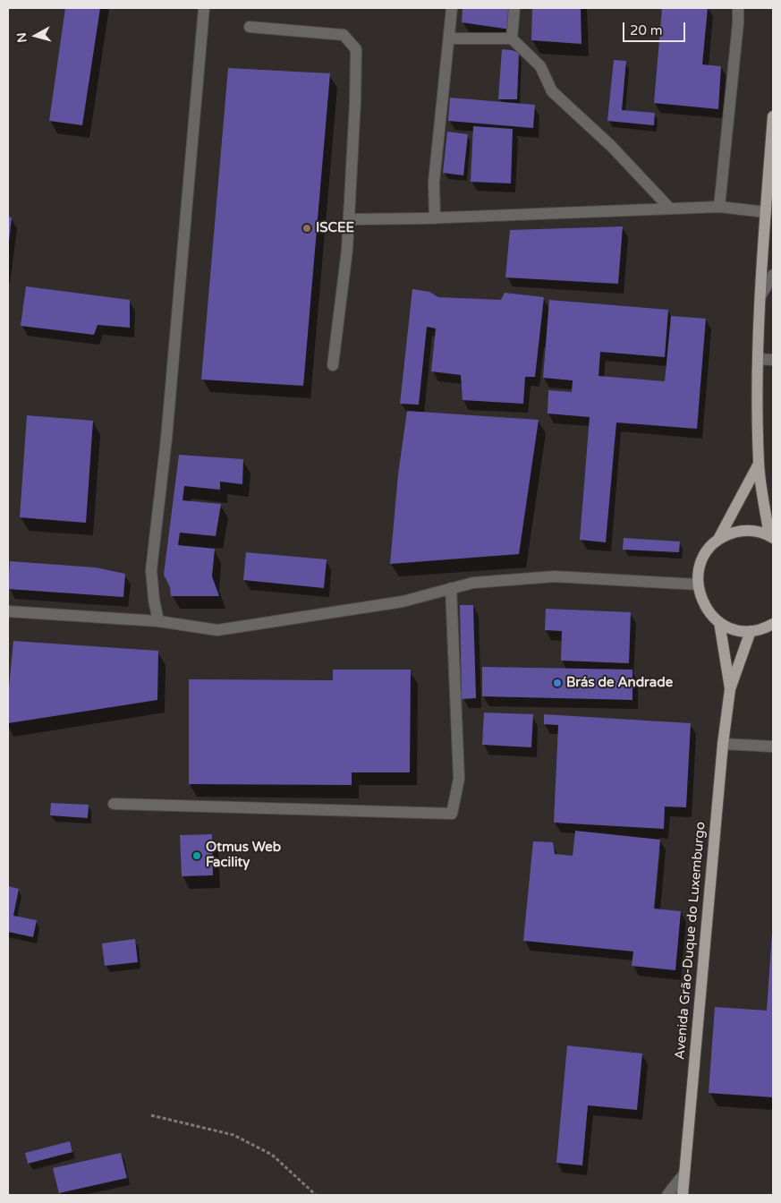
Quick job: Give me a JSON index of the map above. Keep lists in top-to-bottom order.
{
  "streets": {
    "main road": ["Avenida Grão-Duque do Luxemburgo"]
  },
  "places": ["ISCEE", "Brás de Andrade", "Otmus Web Facility"],
  "scale_bar": "20 m",
  "north": "left"
}
